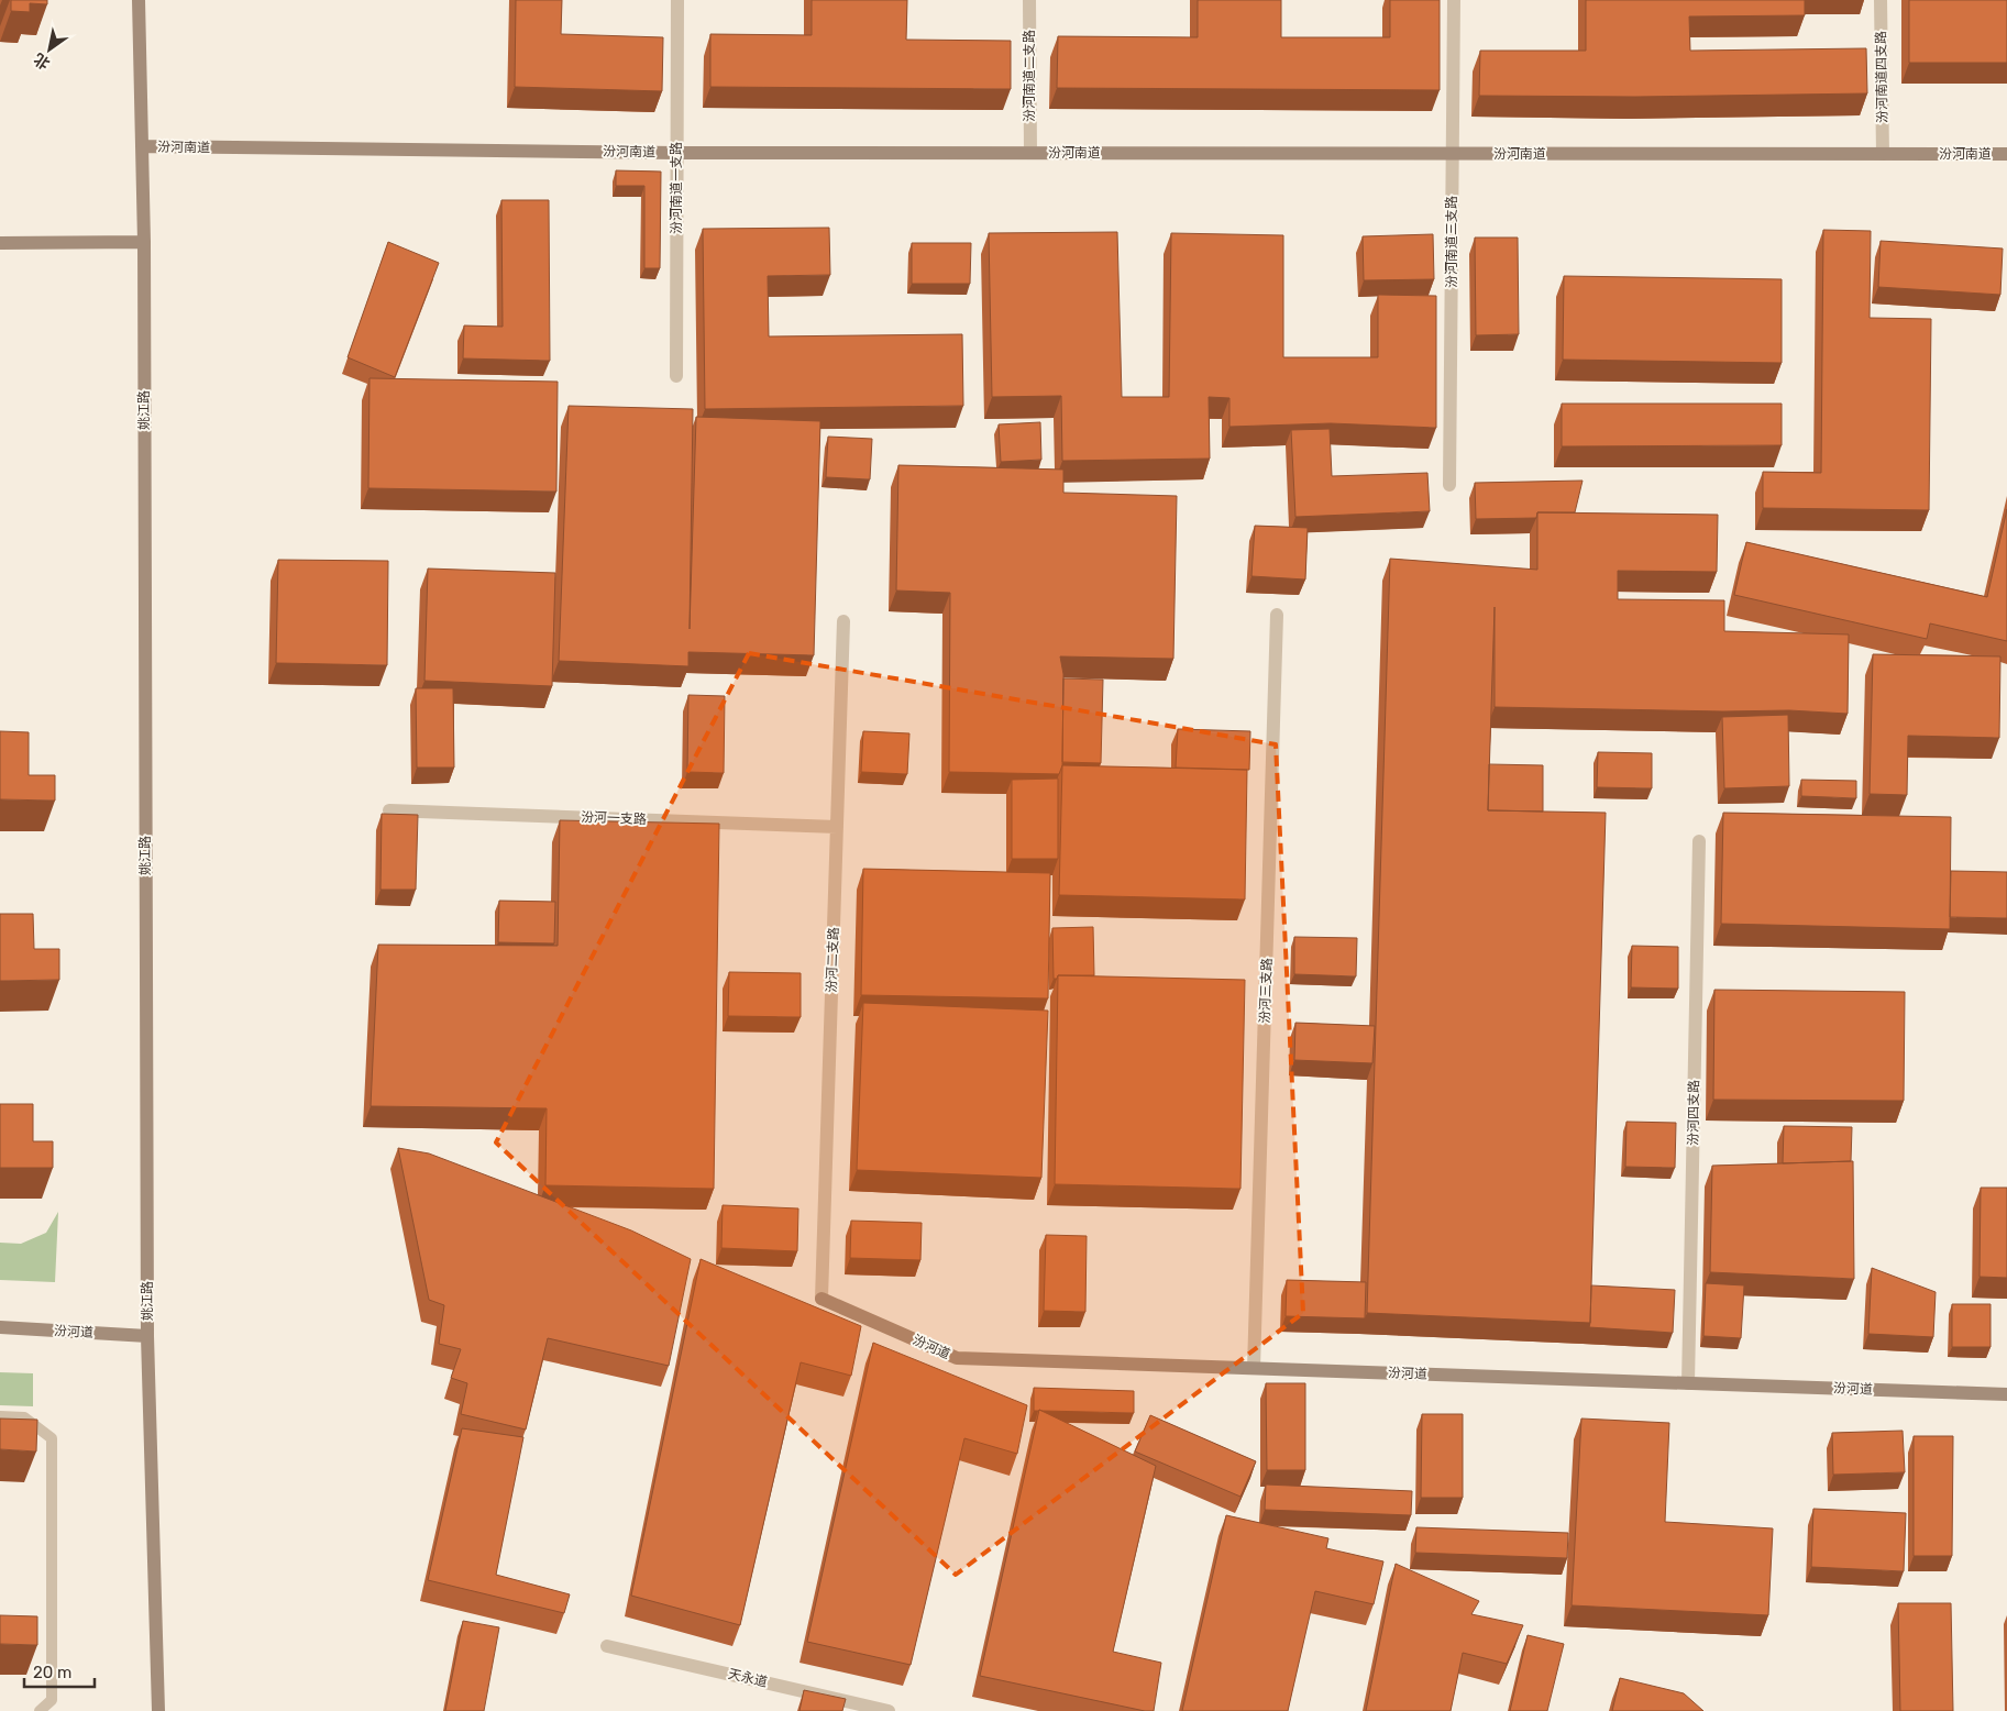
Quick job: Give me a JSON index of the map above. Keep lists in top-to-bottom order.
{
  "streets": {
    "street": [
      "汾河南道二支路",
      "汾河南道四支路",
      "汾河南道",
      "汾河南道一支路",
      "汾河南道三支路",
      "姚江路",
      "汾河一支路",
      "汾河二支路",
      "汾河三支路",
      "汾河四支路",
      "汾河道",
      "天永道"
    ]
  },
  "crossings": [
    ["汾河南道二支路", "汾河南道"],
    ["汾河南道四支路", "汾河南道"],
    ["汾河南道", "汾河南道一支路"],
    ["汾河南道", "汾河南道三支路"],
    ["汾河南道", "姚江路"],
    ["姚江路", "汾河道"],
    ["汾河一支路", "汾河二支路"],
    ["汾河二支路", "汾河道"],
    ["汾河三支路", "汾河道"],
    ["汾河四支路", "汾河道"]
  ],
  "scale_bar": "20 m",
  "north": "bottom left"
}
